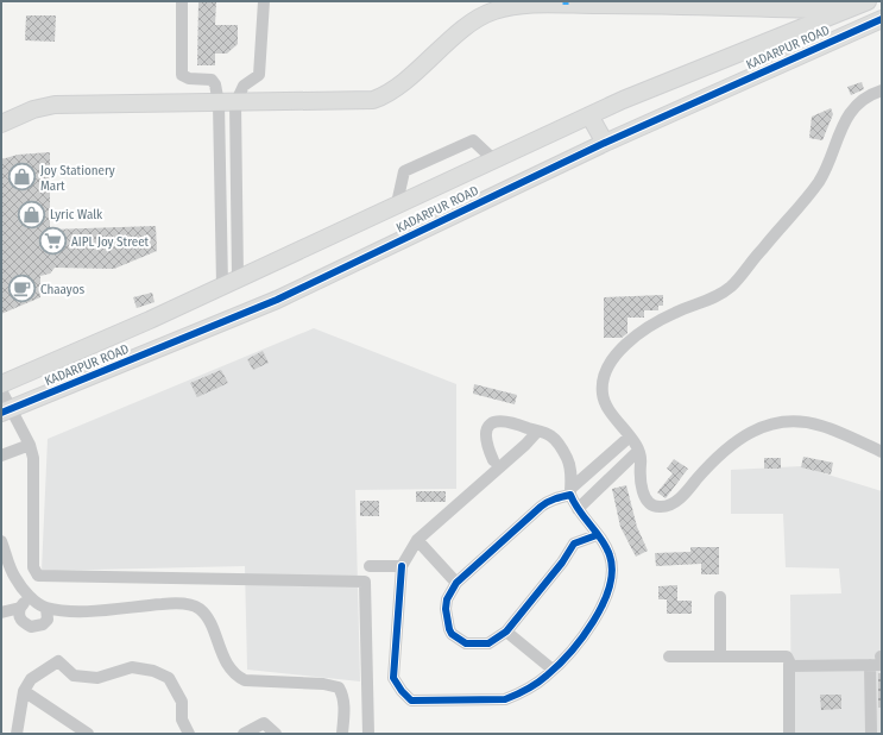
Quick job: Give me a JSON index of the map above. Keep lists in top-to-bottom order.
{
  "streets": {
    "street": ["KADARPUR ROAD"]
  },
  "places": {
    "shop": ["Joy Stationery Mart", "Lyric Walk"],
    "supermarket": ["AIPL Joy Street"],
    "cafe": ["Chaayos"]
  }
}
